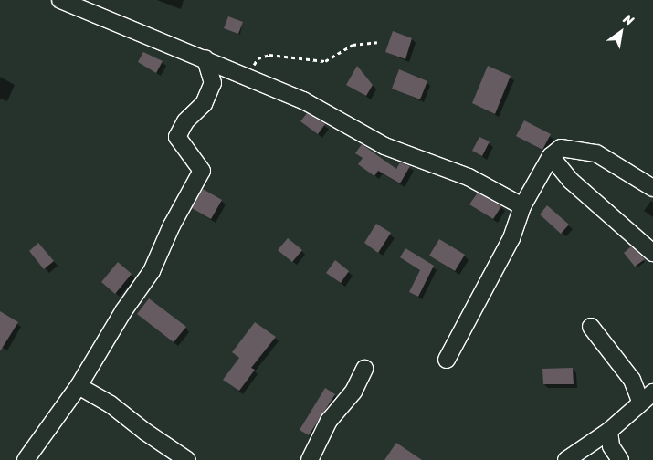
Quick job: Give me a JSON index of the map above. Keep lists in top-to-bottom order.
{
  "north": "top right"
}
